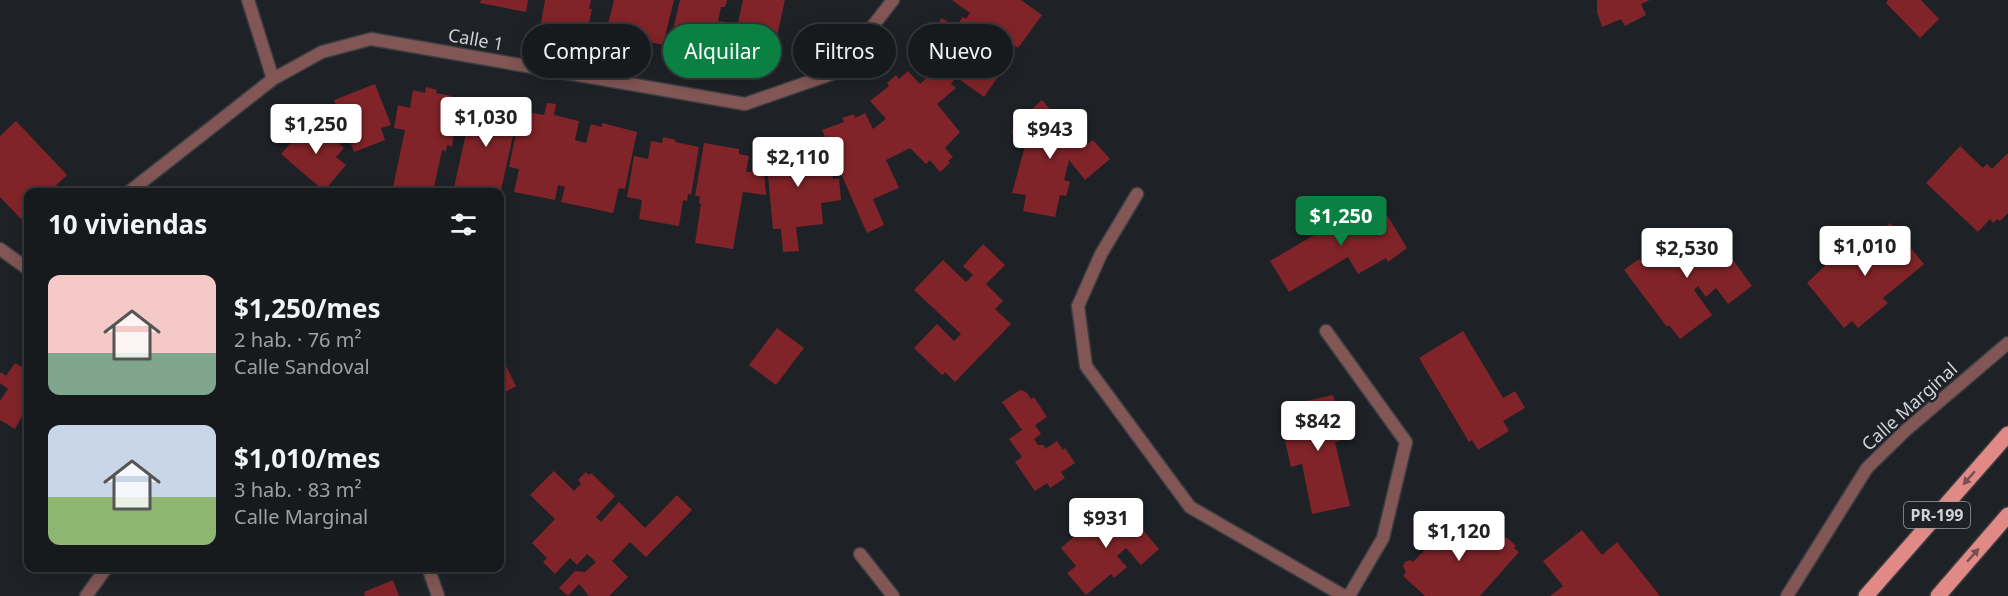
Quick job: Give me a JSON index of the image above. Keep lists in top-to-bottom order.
{
  "streets": {
    "main road": ["PR-199"],
    "street": ["Calle 1", "Calle Marginal"]
  },
  "page": {
    "chip": [
      "Comprar",
      "Alquilar",
      "Filtros",
      "Nuevo"
    ],
    "price": [
      "$1,030",
      "$1,250",
      "$943",
      "$2,110",
      "$1,250",
      "$1,010",
      "$2,530",
      "$842",
      "$931",
      "$1,120"
    ],
    "heading": "10 viviendas",
    "list": [
      {
        "name": "$1,250/mes",
        "note": "2 hab. · 76 m² · Calle Sandoval"
      },
      {
        "name": "$1,010/mes",
        "note": "3 hab. · 83 m² · Calle Marginal"
      }
    ]
  }
}
